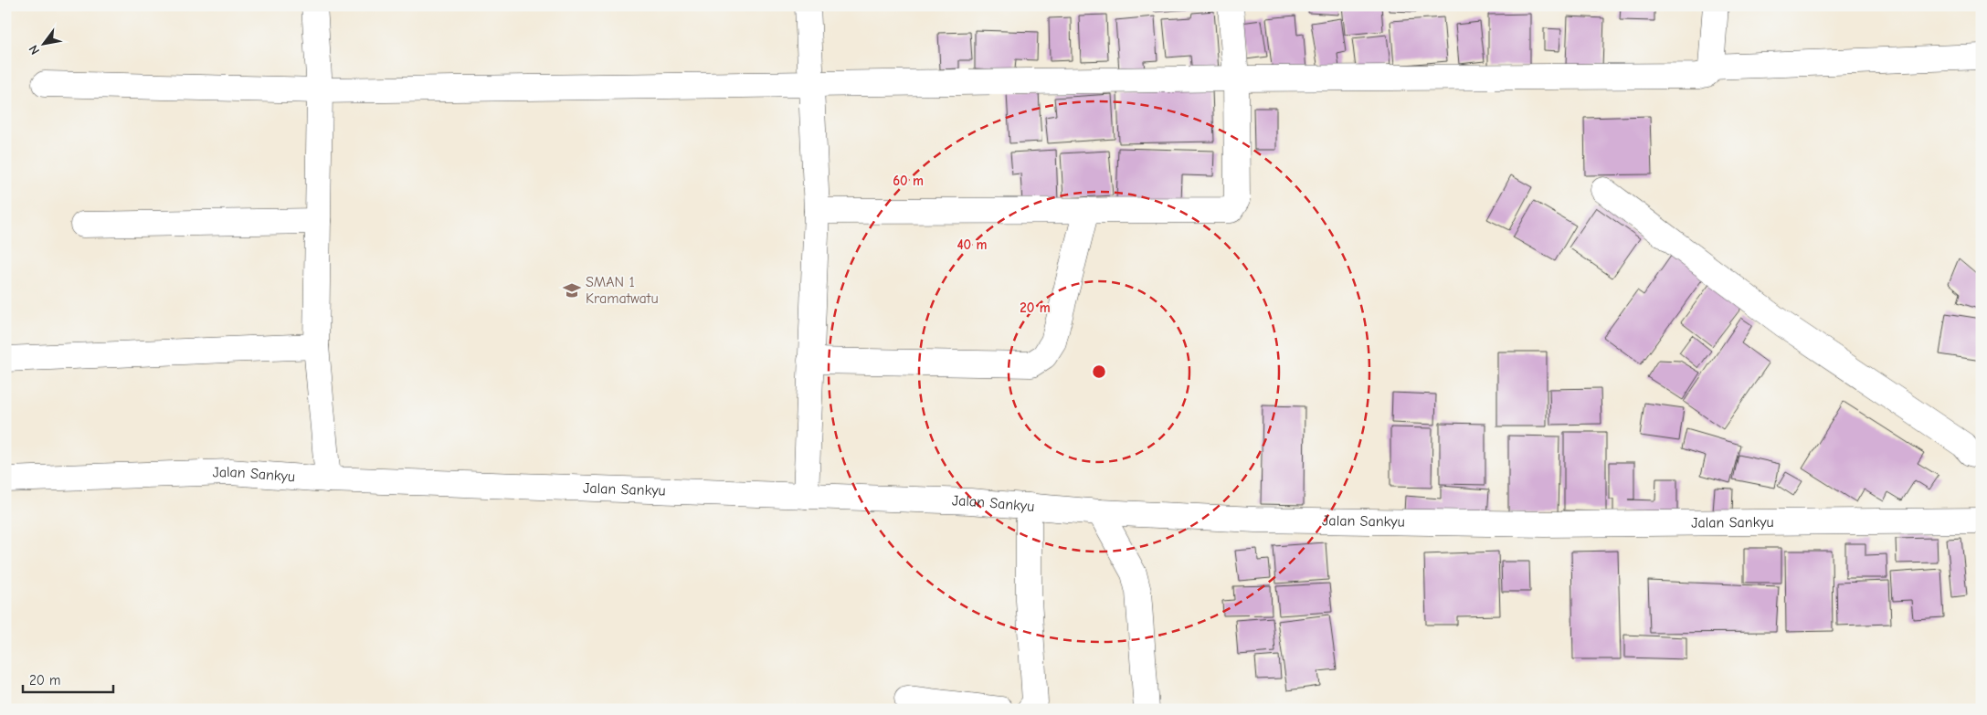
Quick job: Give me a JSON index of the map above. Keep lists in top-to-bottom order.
{
  "streets": {
    "street": ["Jalan Sankyu"]
  },
  "places": {
    "school or university": ["SMAN 1 Kramatwatu"]
  },
  "scale_bar": "20 m",
  "north": "bottom left",
  "rings": ["60 m", "40 m", "20 m"]
}
